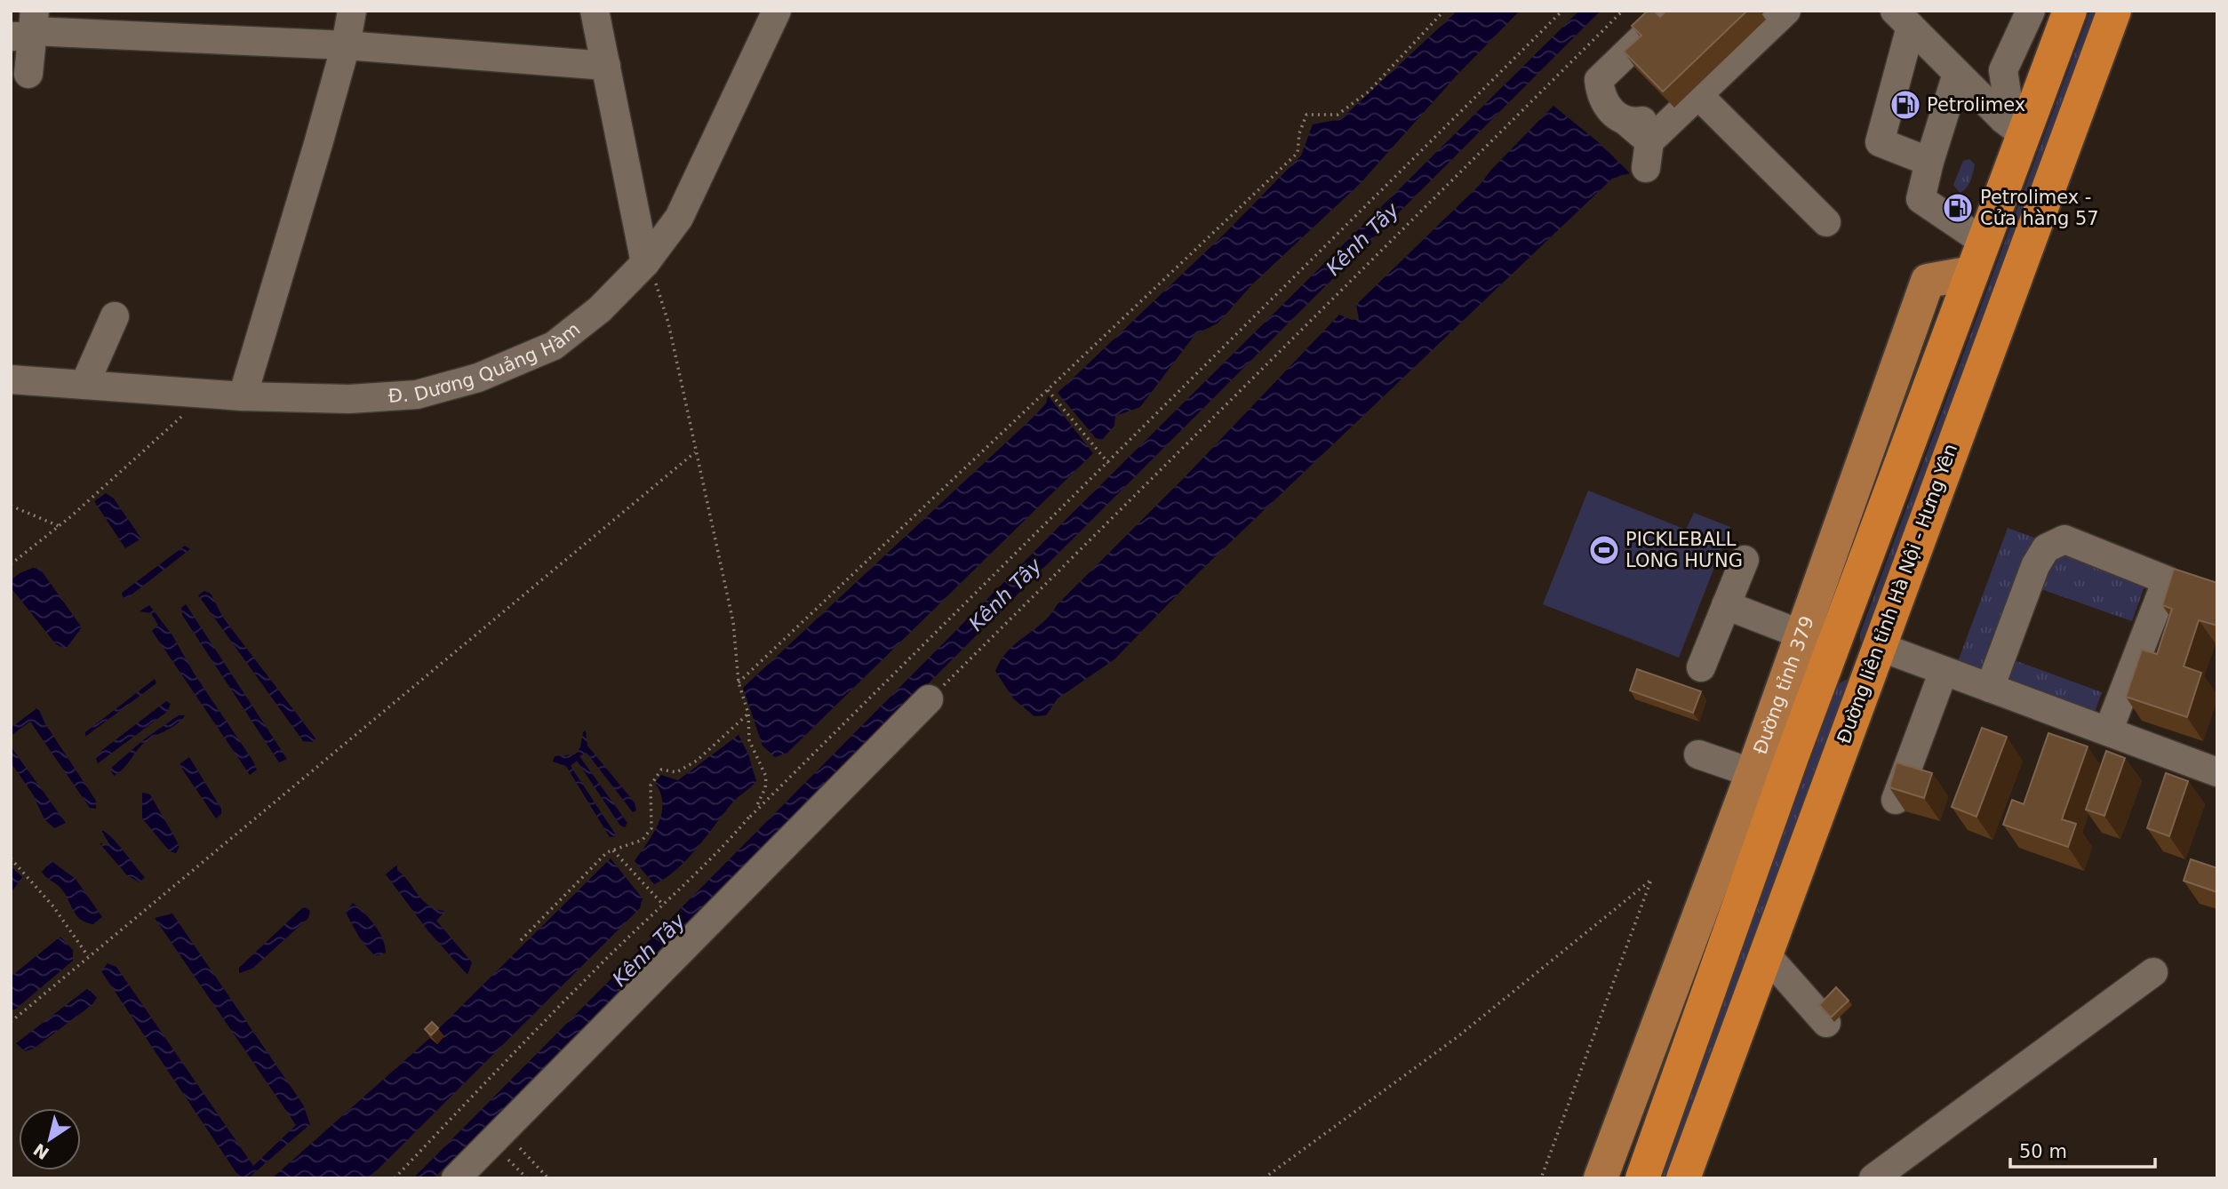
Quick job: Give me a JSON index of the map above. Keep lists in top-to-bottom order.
{
  "streets": {
    "highway": ["Đường liên tỉnh Hà Nội - Hưng Yên"],
    "main road": ["Đường tỉnh 379"],
    "street": ["Đ. Dương Quảng Hàm"]
  },
  "water": ["Kênh Tây"],
  "places": {
    "fuel station": ["Petrolimex", "Petrolimex - Cửa hàng 57"],
    "sports": ["PICKLEBALL LONG HƯNG"]
  },
  "scale_bar": "50 m",
  "north": "bottom left"
}
